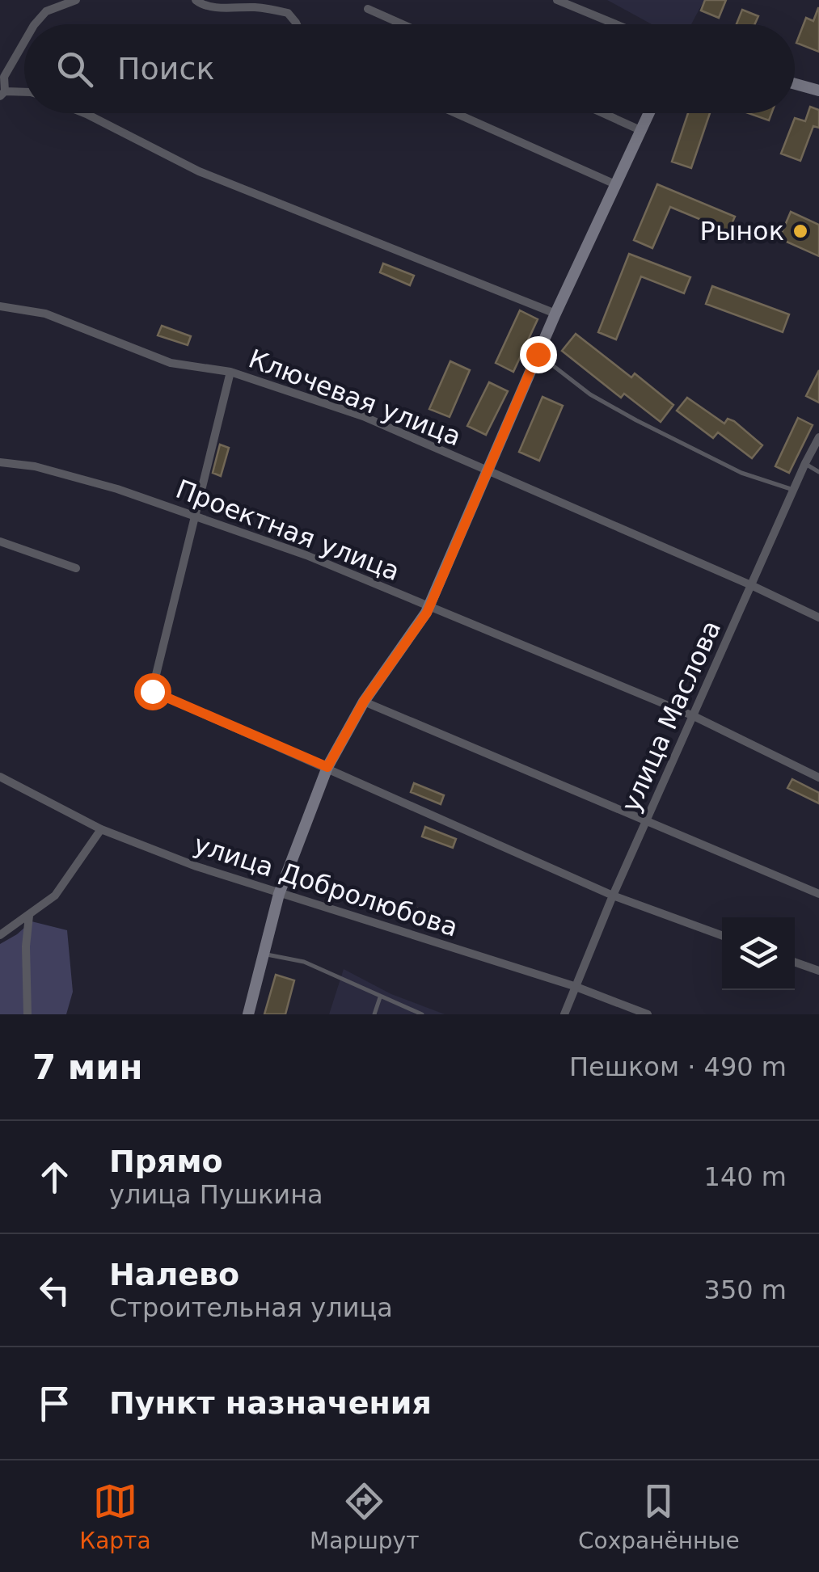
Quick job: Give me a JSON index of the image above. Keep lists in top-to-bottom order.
{
  "streets": {
    "street": [
      "Ключевая улица",
      "Проектная улица",
      "улица Маслова",
      "улица Добролюбова"
    ]
  },
  "crossings": [
    ["Ключевая улица", "улица Маслова"],
    ["Проектная улица", "улица Маслова"],
    ["улица Маслова", "улица Добролюбова"]
  ],
  "places": ["Рынок"],
  "page": {
    "search": "Поиск",
    "heading": ["7 мин", "Пешком · 490 m"],
    "list": [
      ["Прямо", "улица Пушкина", "140 m"],
      ["Налево", "Строительная улица", "350 m"],
      "Пункт назначения"
    ],
    "nav": ["Карта", "Маршрут", "Сохранённые"]
  }
}
